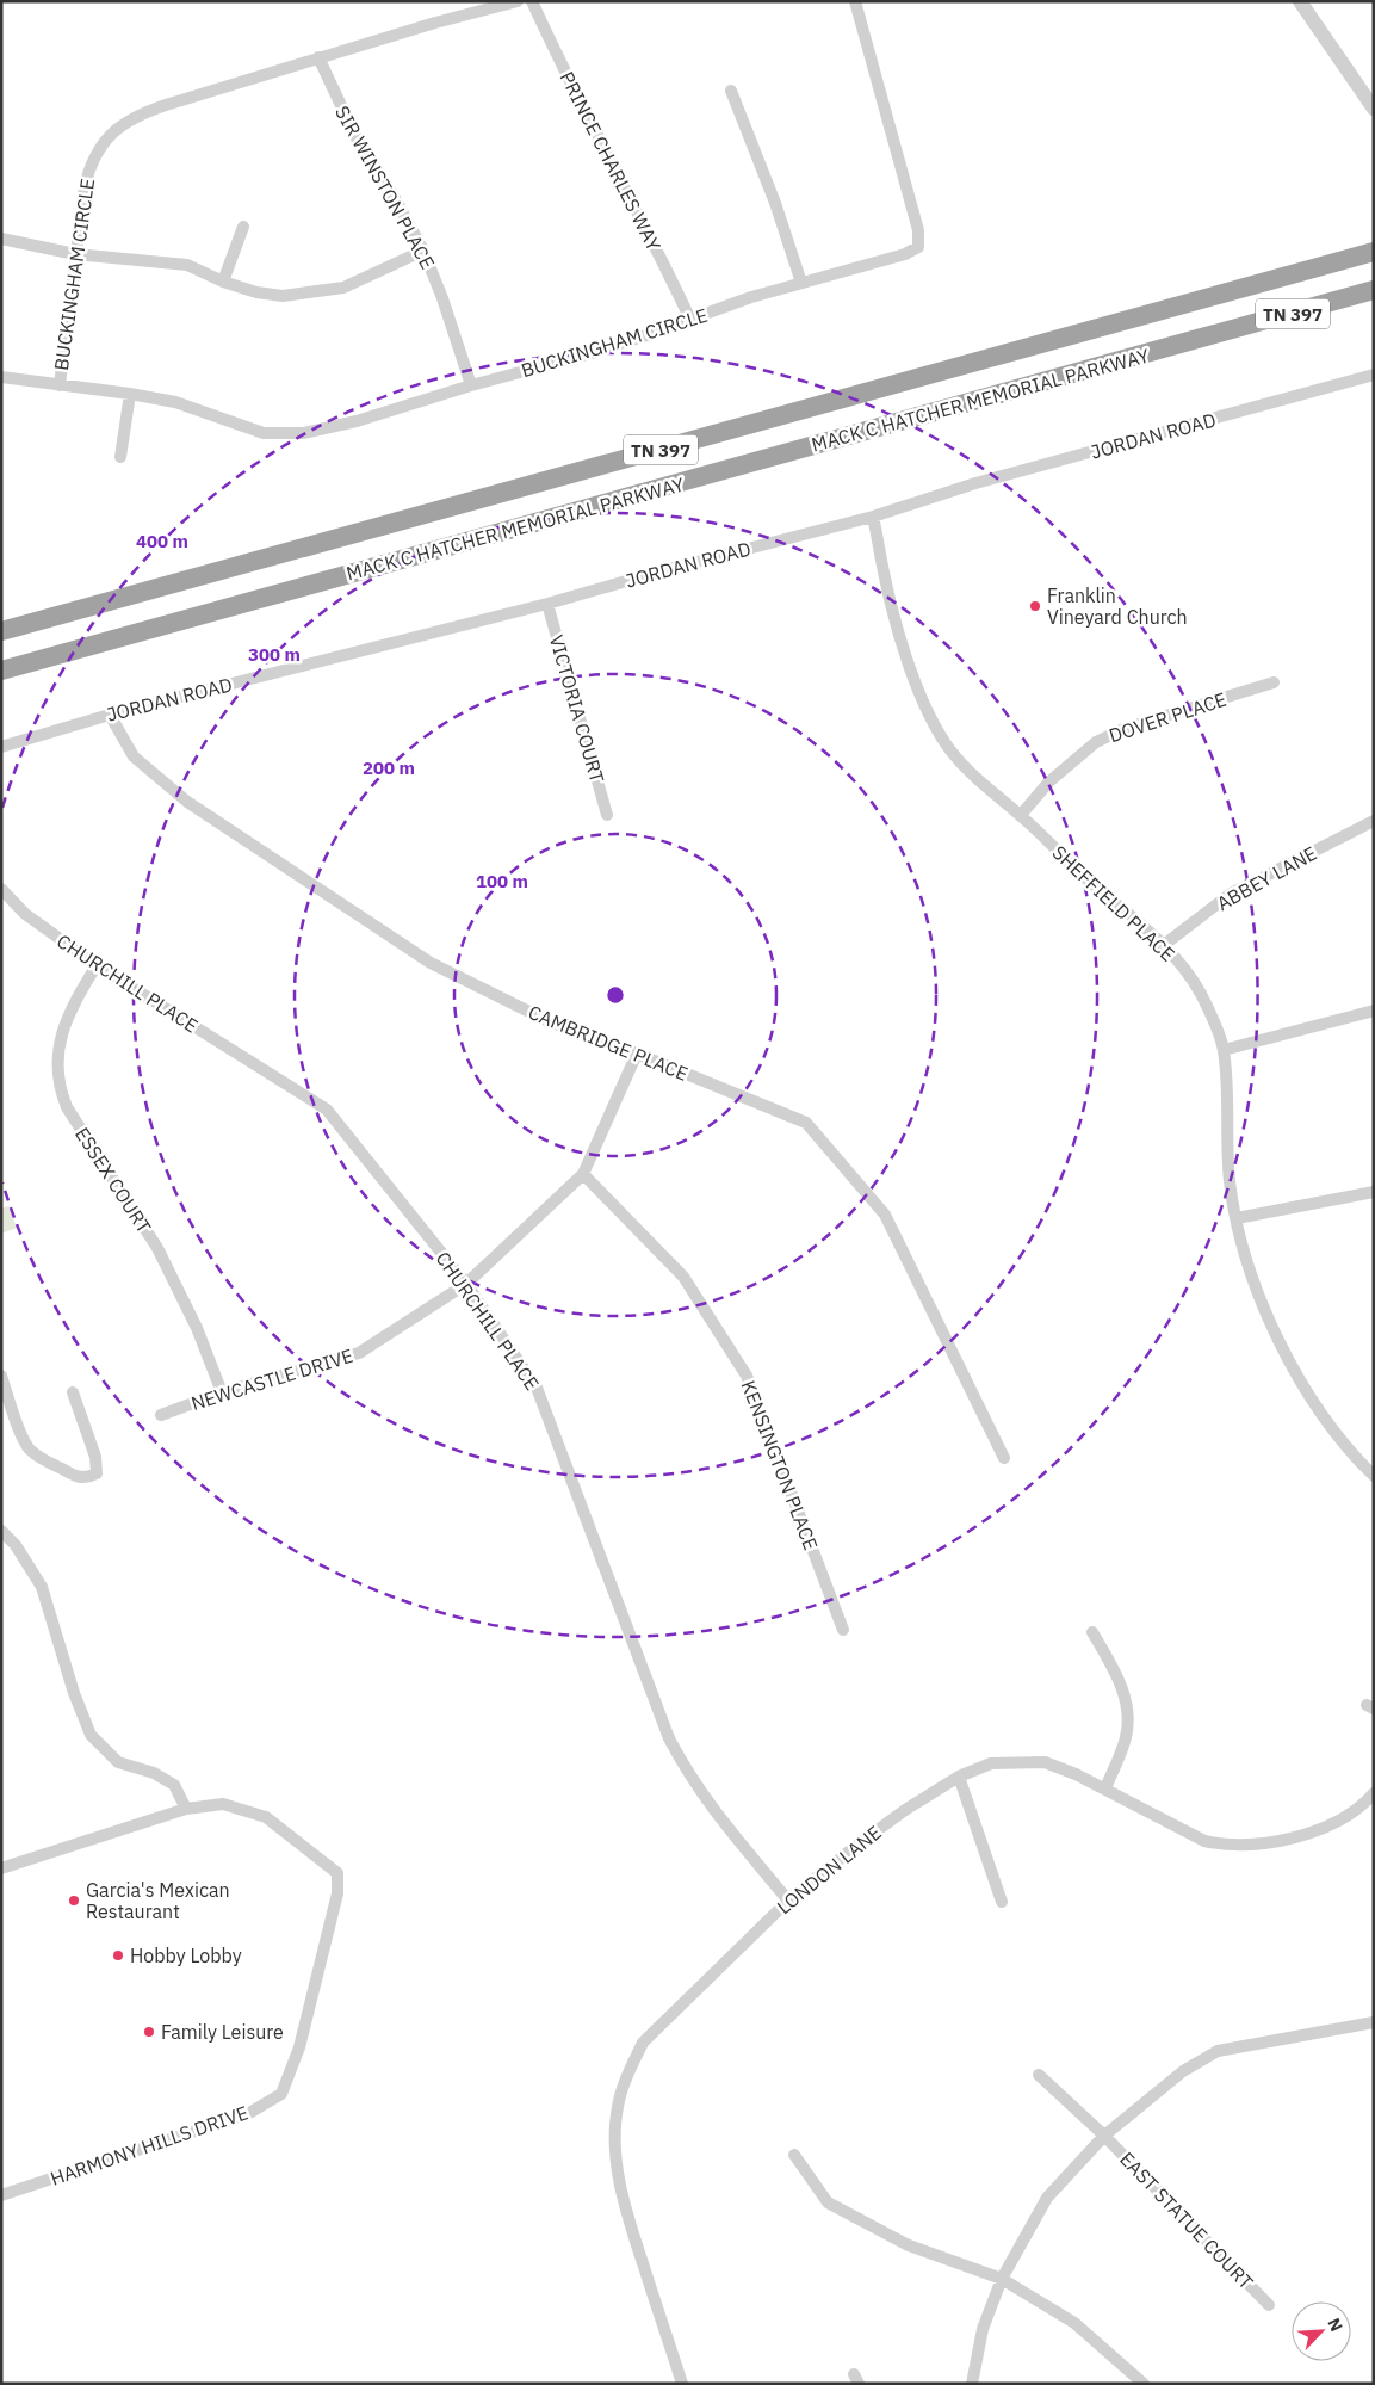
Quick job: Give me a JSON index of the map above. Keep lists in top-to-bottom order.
{
  "streets": {
    "highway": ["TN 397", "MACK C HATCHER MEMORIAL PARKWAY"],
    "street": [
      "PRINCE CHARLES WAY",
      "SIR WINSTON PLACE",
      "BUCKINGHAM CIRCLE",
      "JORDAN ROAD",
      "VICTORIA COURT",
      "DOVER PLACE",
      "ABBEY LANE",
      "SHEFFIELD PLACE",
      "CHURCHILL PLACE",
      "CAMBRIDGE PLACE",
      "ESSEX COURT",
      "NEWCASTLE DRIVE",
      "KENSINGTON PLACE",
      "LONDON LANE",
      "HARMONY HILLS DRIVE",
      "EAST STATUE COURT"
    ]
  },
  "crossings": [
    ["PRINCE CHARLES WAY", "BUCKINGHAM CIRCLE"],
    ["SIR WINSTON PLACE", "BUCKINGHAM CIRCLE"],
    ["JORDAN ROAD", "VICTORIA COURT"],
    ["JORDAN ROAD", "SHEFFIELD PLACE"],
    ["JORDAN ROAD", "CAMBRIDGE PLACE"],
    ["DOVER PLACE", "SHEFFIELD PLACE"],
    ["ABBEY LANE", "SHEFFIELD PLACE"],
    ["CHURCHILL PLACE", "ESSEX COURT"],
    ["CHURCHILL PLACE", "NEWCASTLE DRIVE"],
    ["CHURCHILL PLACE", "LONDON LANE"],
    ["CAMBRIDGE PLACE", "NEWCASTLE DRIVE"],
    ["ESSEX COURT", "NEWCASTLE DRIVE"],
    ["NEWCASTLE DRIVE", "KENSINGTON PLACE"]
  ],
  "places": [
    "Franklin Vineyard Church",
    "Garcia's Mexican Restaurant",
    "Hobby Lobby",
    "Family Leisure"
  ],
  "north": "top right",
  "rings": [
    "400 m",
    "300 m",
    "200 m",
    "100 m"
  ]
}
